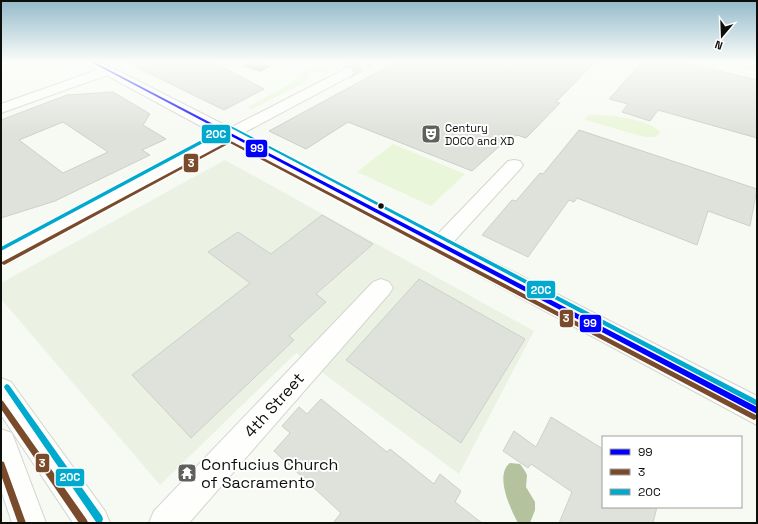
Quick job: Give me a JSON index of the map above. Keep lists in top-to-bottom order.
{
  "streets": {
    "main road": ["4th Street"]
  },
  "places": {
    "theatre": ["Century DOCO and XD"],
    "temple": ["Confucius Church of Sacramento"]
  },
  "lines": ["transit line 99", "transit line 20C", "transit line 3"],
  "legend": ["99", "3", "20C"],
  "north": "bottom"
}
